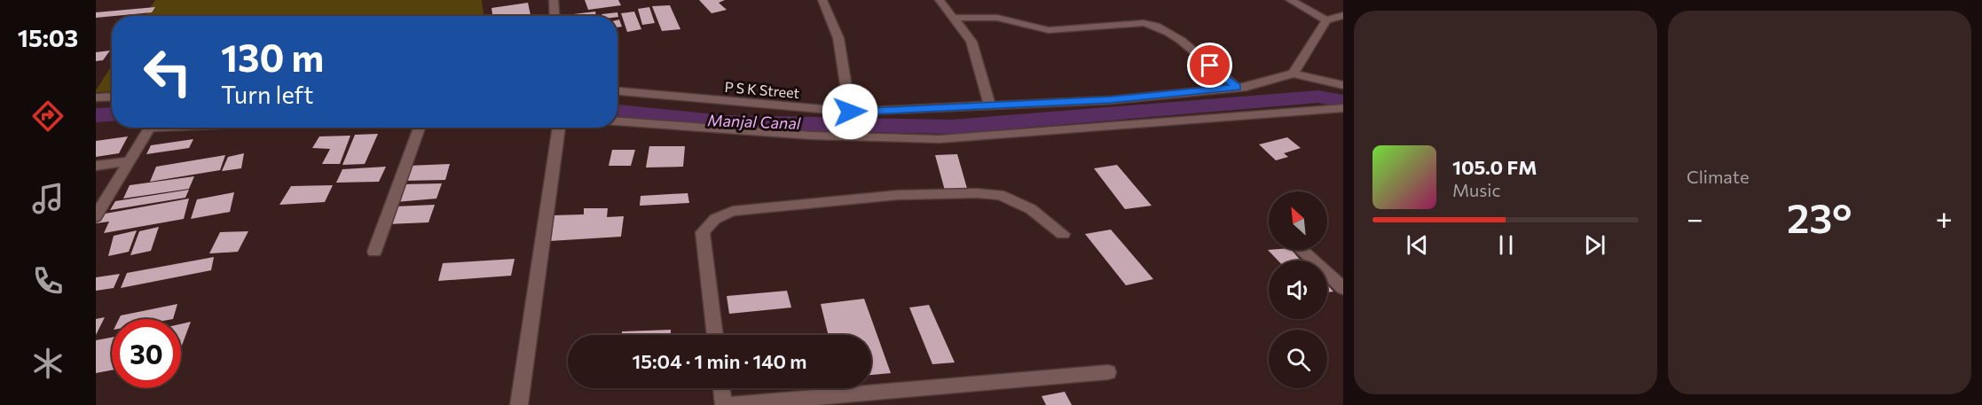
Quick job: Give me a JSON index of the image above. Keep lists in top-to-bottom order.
{
  "streets": {
    "street": ["P S K Street"]
  },
  "water": ["Manjal Canal"],
  "north": "top left",
  "page": {
    "tabs": "15:03",
    "tile": "Climate",
    "turn": ["130 m", "Turn left"],
    "song": ["105.0 FM", "Music"],
    "heat": ["−", "23°", "+"],
    "limit": "30",
    "trip": "15:04 · 1 min · 140 m"
  }
}
